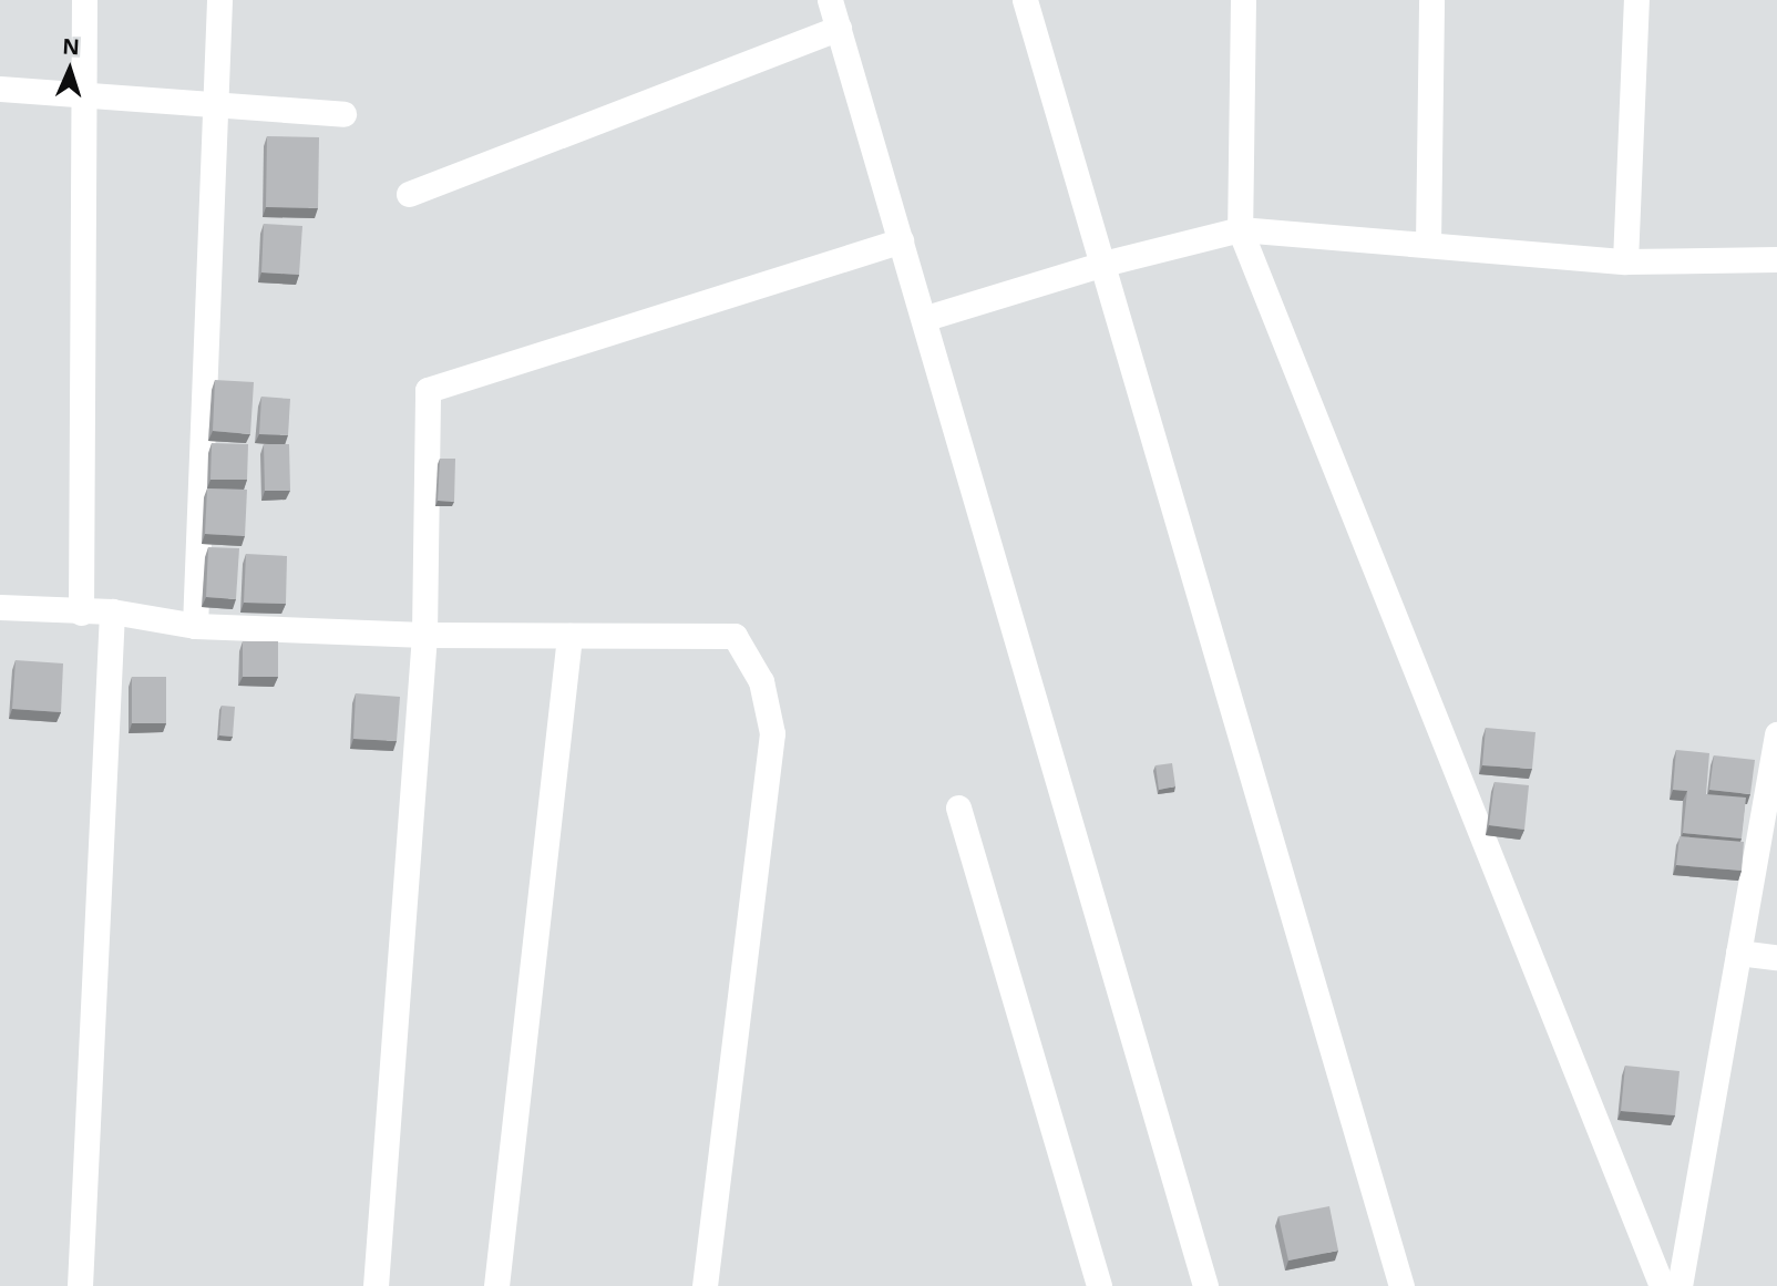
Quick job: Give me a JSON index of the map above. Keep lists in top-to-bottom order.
{
  "north": "top"
}
